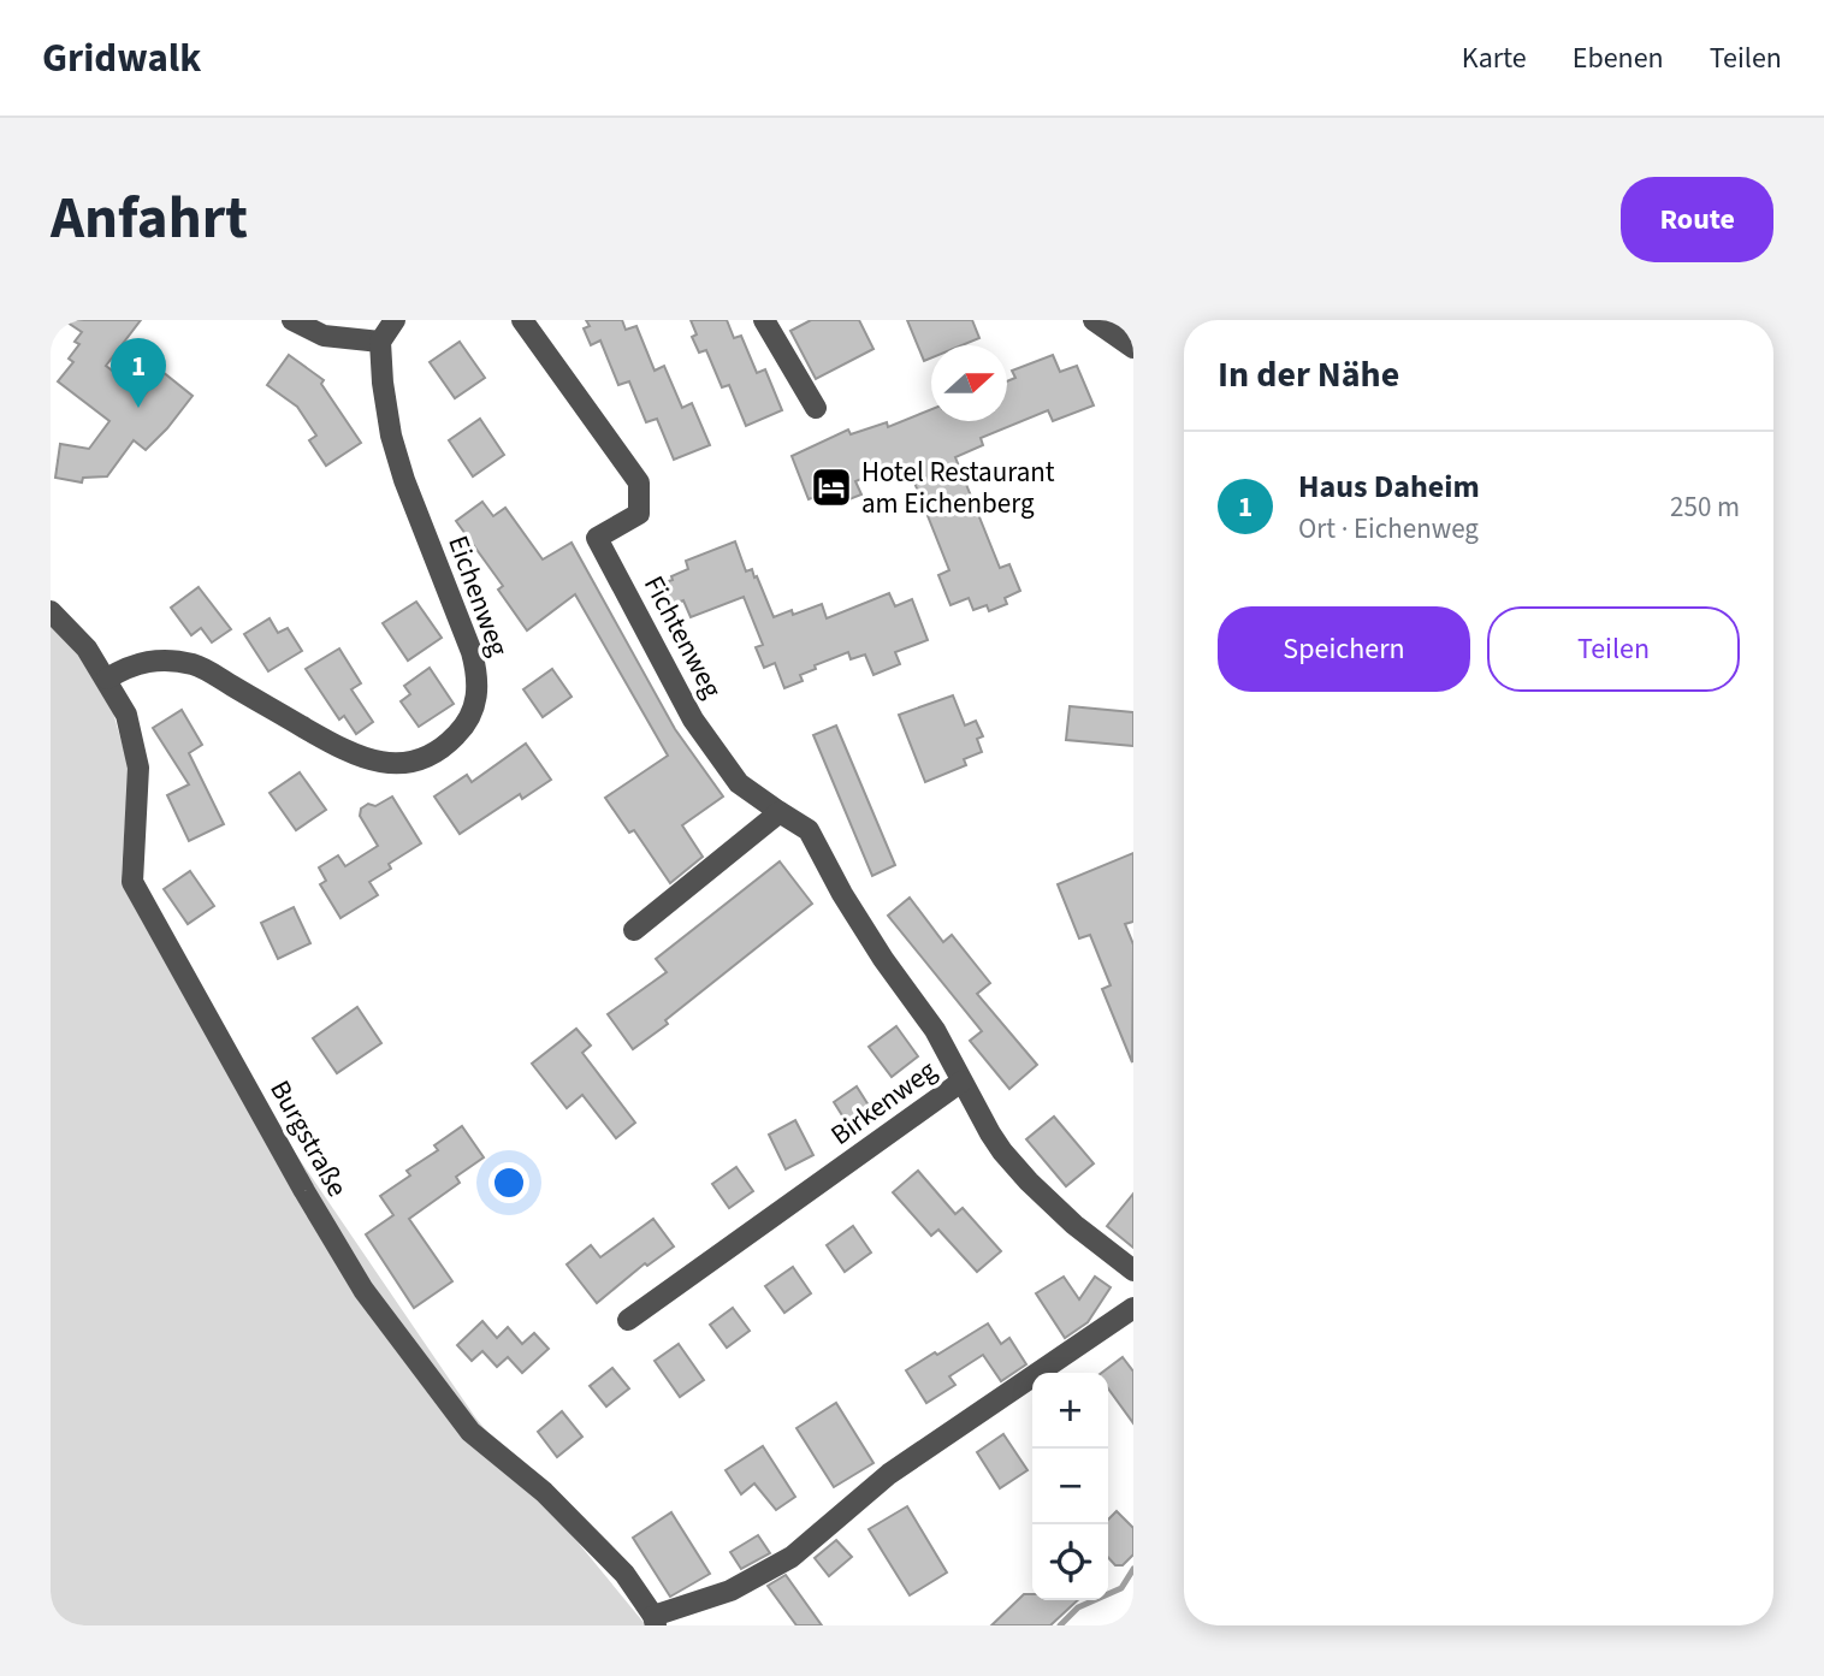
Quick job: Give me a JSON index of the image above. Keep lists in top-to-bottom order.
{
  "streets": {
    "street": [
      "Eichenweg",
      "Fichtenweg",
      "Birkenweg",
      "Burgstraße"
    ]
  },
  "crossings": [
    ["Eichenweg", "Burgstraße"],
    ["Fichtenweg", "Birkenweg"]
  ],
  "places": {
    "hotel": ["Hotel Restaurant am Eichenberg"]
  },
  "north": "right",
  "page": {
    "header": "Gridwalk",
    "nav": ["Karte", "Ebenen", "Teilen"],
    "title": "Anfahrt",
    "buttons": [
      "Route",
      ["Speichern", "Teilen"]
    ],
    "heading": "In der Nähe",
    "pins": "1",
    "list": [
      {
        "mark": "1",
        "name": "Haus Daheim",
        "note": "Ort · Eichenweg",
        "value": "250 m"
      }
    ],
    "map_buttons": ["+", "−"]
  }
}
